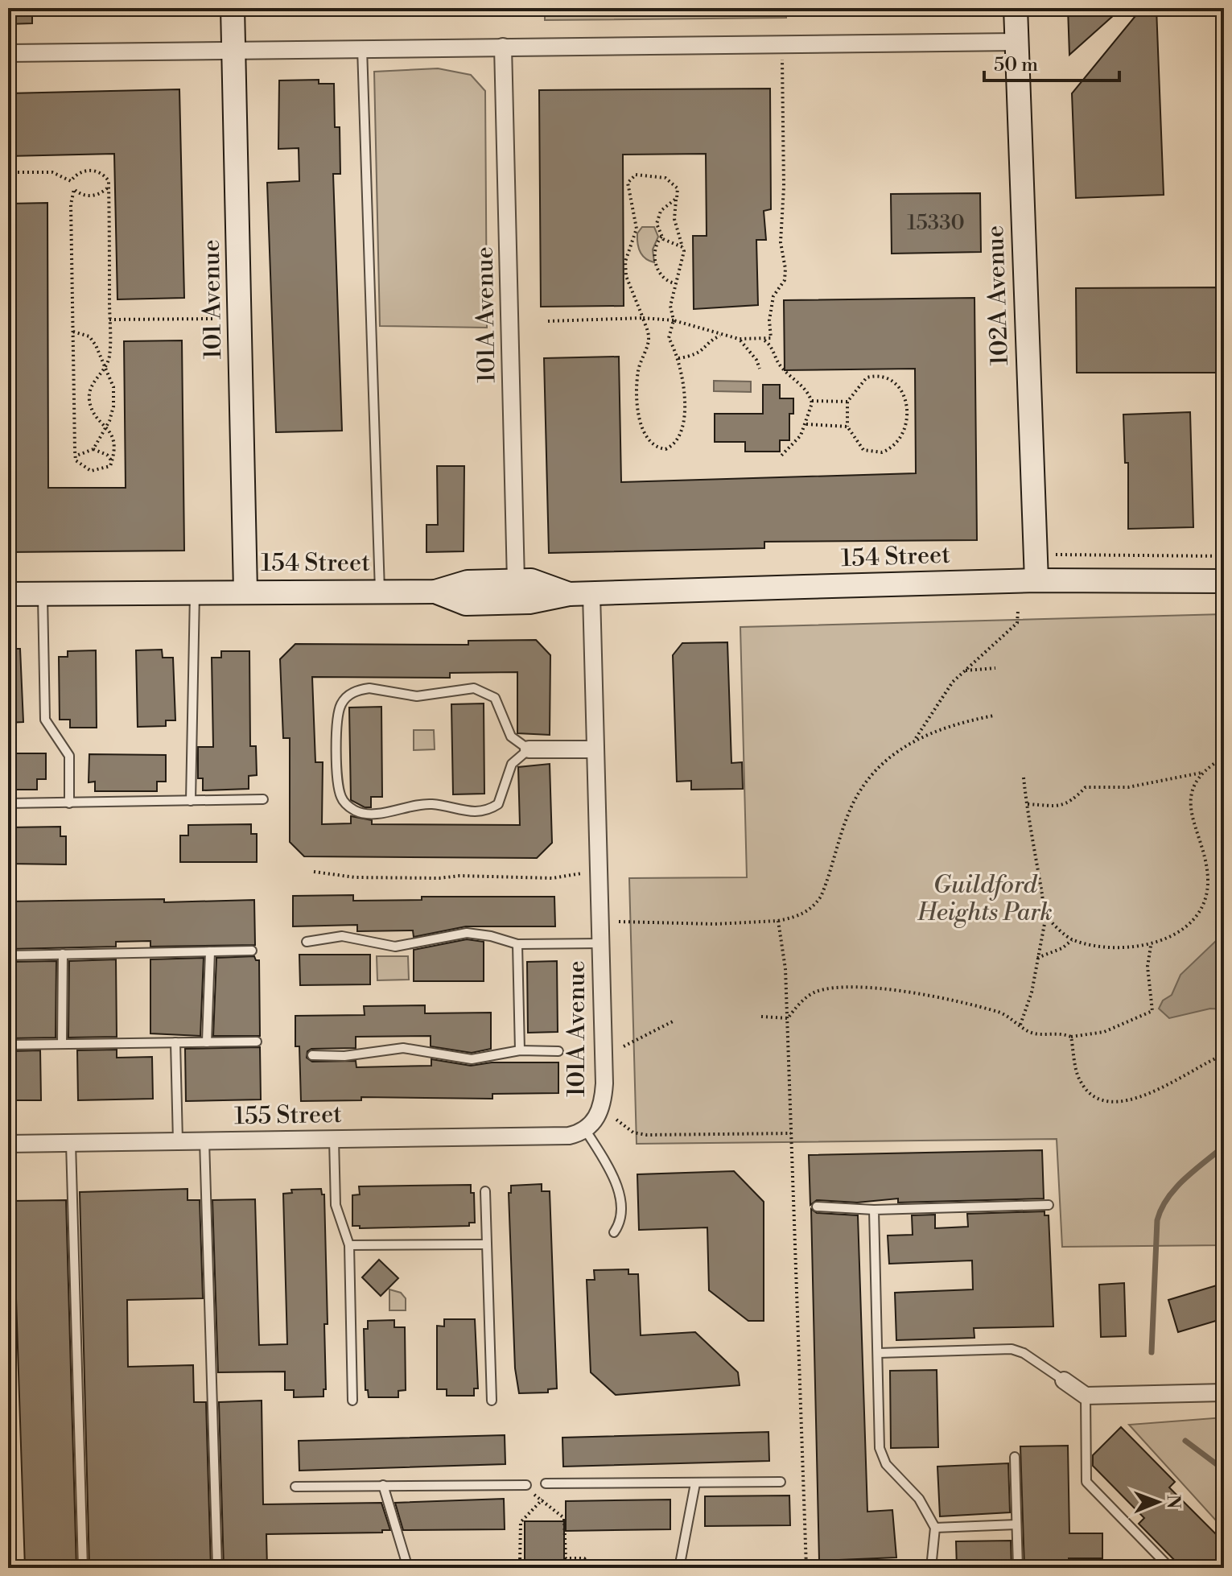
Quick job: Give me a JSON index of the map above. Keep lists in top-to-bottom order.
{
  "streets": {
    "main road": ["102A Avenue", "101 Avenue", "154 Street"],
    "street": ["101A Avenue", "155 Street"]
  },
  "crossings": [
    ["102A Avenue", "154 Street"],
    ["101 Avenue", "154 Street"],
    ["101A Avenue", "154 Street"],
    ["101A Avenue", "155 Street"]
  ],
  "parks": ["Guildford Heights Park"],
  "house_numbers": ["15330"],
  "scale_bar": "50 m",
  "north": "right"
}
